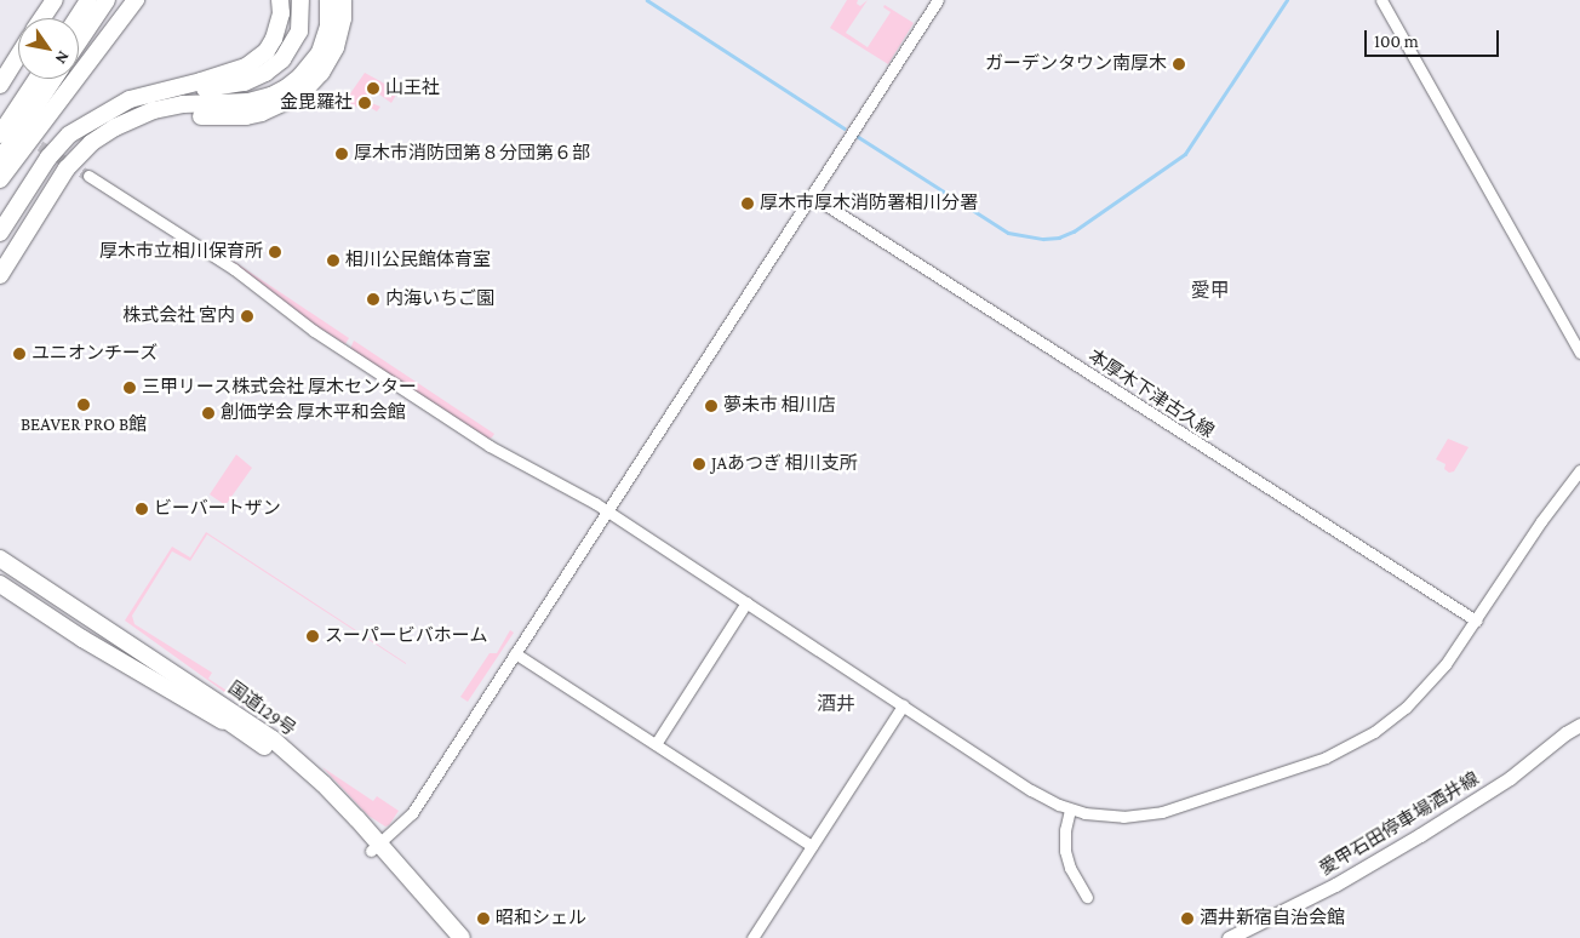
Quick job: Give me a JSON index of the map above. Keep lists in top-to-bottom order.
{
  "streets": {
    "highway": ["国道129号"],
    "main road": ["愛甲石田停車場酒井線"],
    "street": ["本厚木下津古久線"]
  },
  "districts": ["愛甲", "酒井"],
  "places": [
    "ガーデンタウン南厚木",
    "山王社",
    "金毘羅社",
    "厚木市消防団第８分団第６部",
    "厚木市厚木消防署相川分署",
    "厚木市立相川保育所",
    "相川公民館体育室",
    "内海いちご園",
    "株式会社 宮内",
    "ユニオンチーズ",
    "三甲リース株式会社 厚木センター",
    "BEAVER PRO B館",
    "夢未市 相川店",
    "創価学会 厚木平和会館",
    "JAあつぎ 相川支所",
    "ビーバートザン",
    "スーパービバホーム",
    "昭和シェル",
    "酒井新宿自治会館"
  ],
  "scale_bar": "100 m",
  "north": "bottom right"
}
